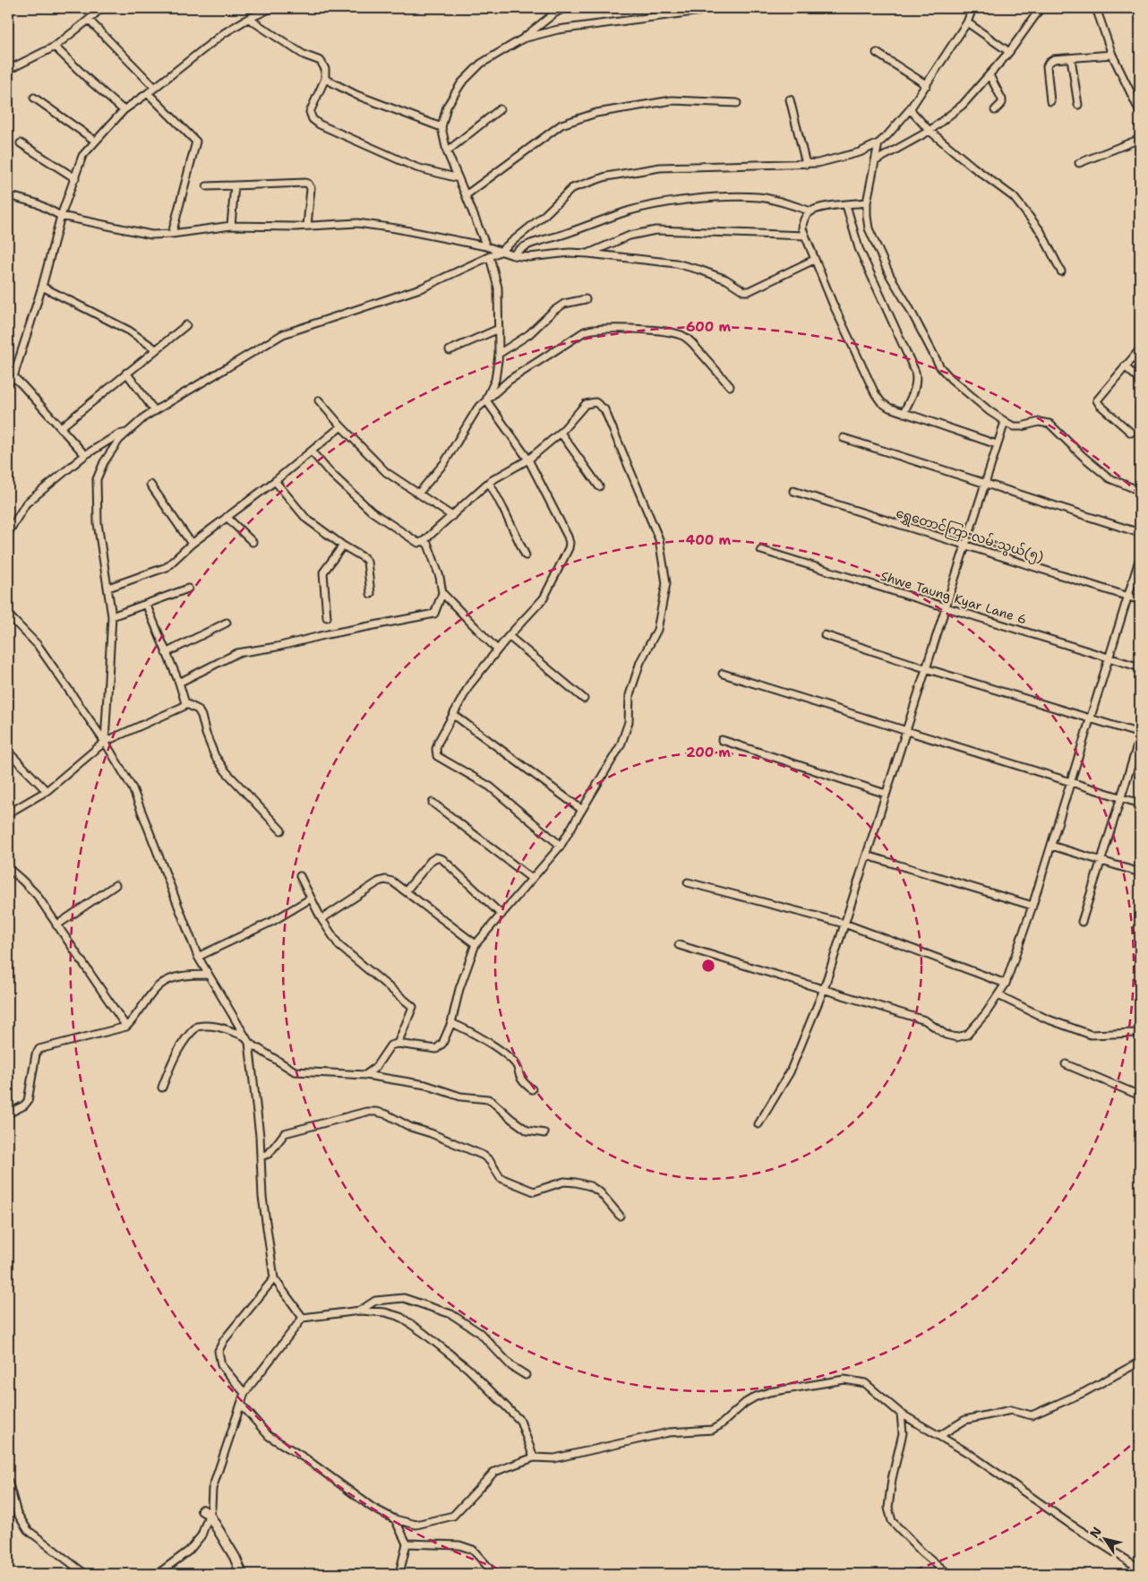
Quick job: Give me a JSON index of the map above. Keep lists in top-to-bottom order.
{
  "streets": {
    "street": ["ရွှေတောင်ကြားလမ်းသွယ်(၅)", "Shwe Taung Kyar Lane 6"]
  },
  "north": "top left",
  "rings": ["600 m", "400 m", "200 m"]
}
